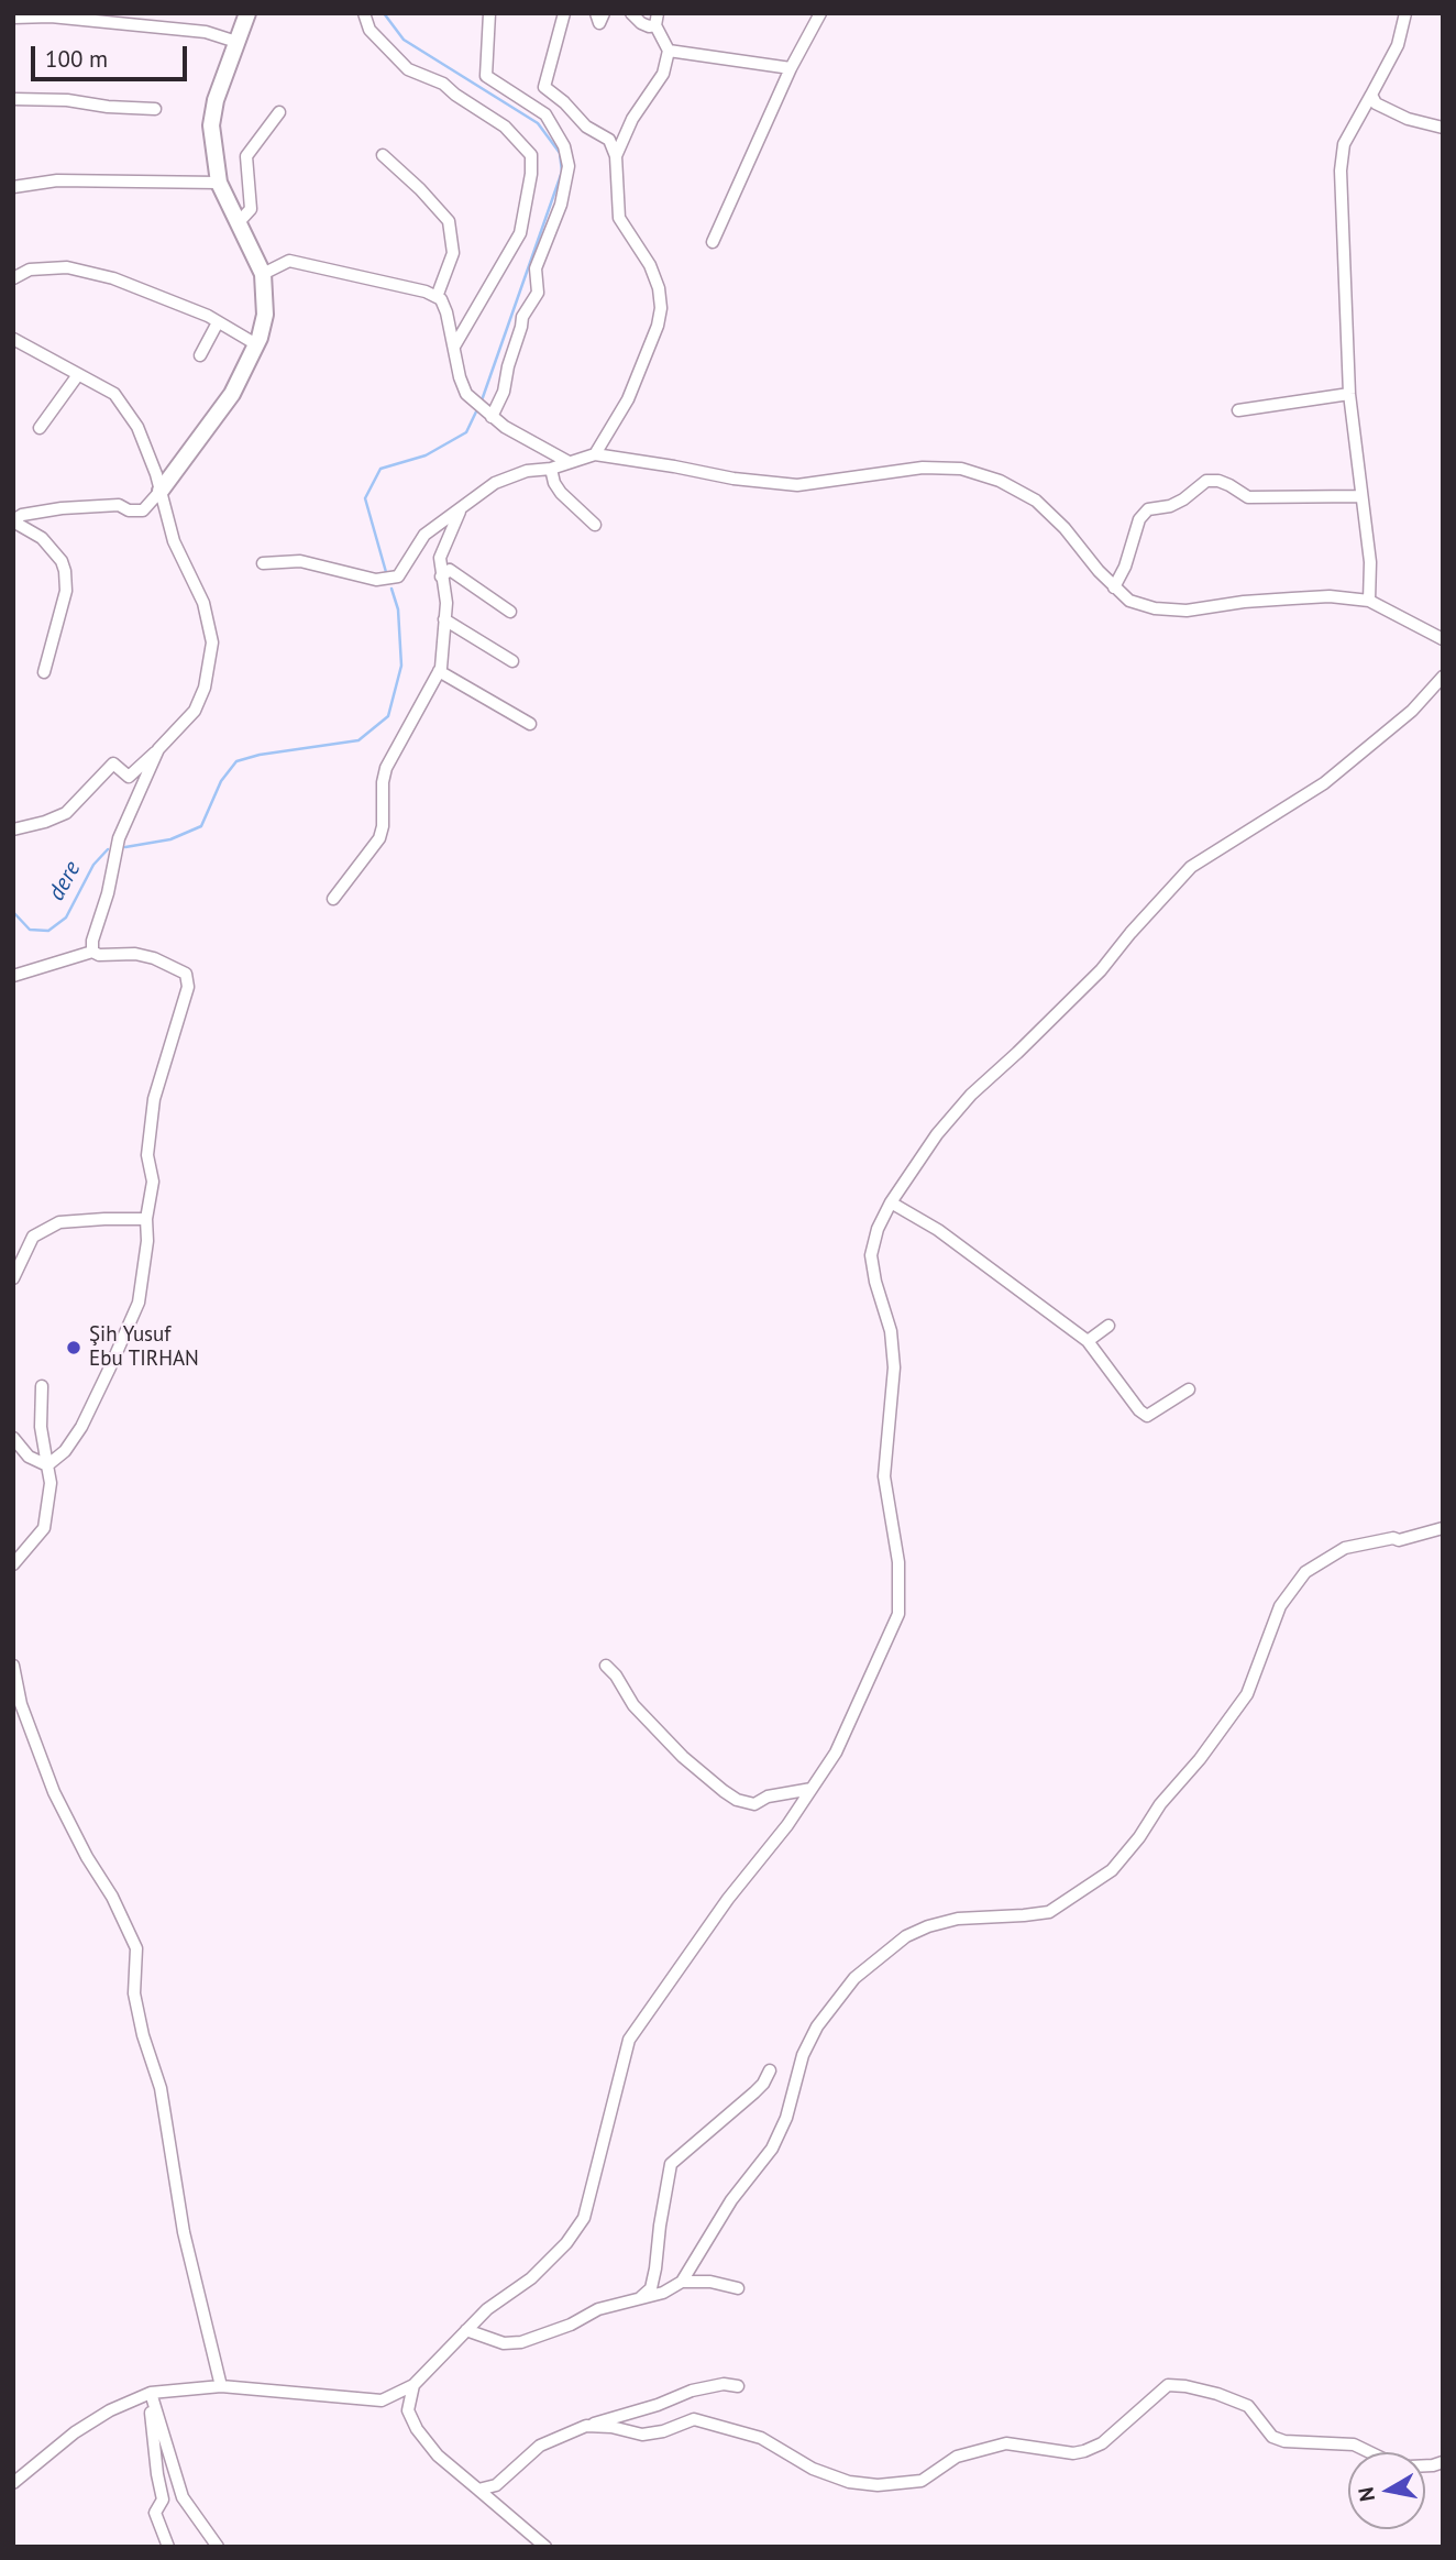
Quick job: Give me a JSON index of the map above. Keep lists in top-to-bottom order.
{
  "water": ["dere"],
  "places": ["Şih Yusuf Ebu TIRHAN"],
  "scale_bar": "100 m",
  "north": "left"
}
